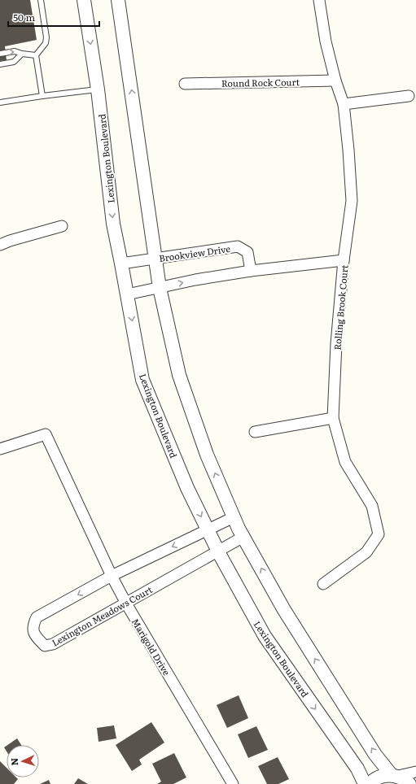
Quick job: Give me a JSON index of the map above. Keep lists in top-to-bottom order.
{
  "streets": {
    "street": [
      "Round Rock Court",
      "Lexington Boulevard",
      "Brookview Drive",
      "Rolling Brook Court",
      "Lexington Meadows Court",
      "Marigold Drive"
    ]
  },
  "crossings": [
    ["Round Rock Court", "Rolling Brook Court"],
    ["Lexington Boulevard", "Brookview Drive"],
    ["Lexington Boulevard", "Lexington Meadows Court"],
    ["Lexington Meadows Court", "Marigold Drive"]
  ],
  "scale_bar": "50 m",
  "north": "left"
}
